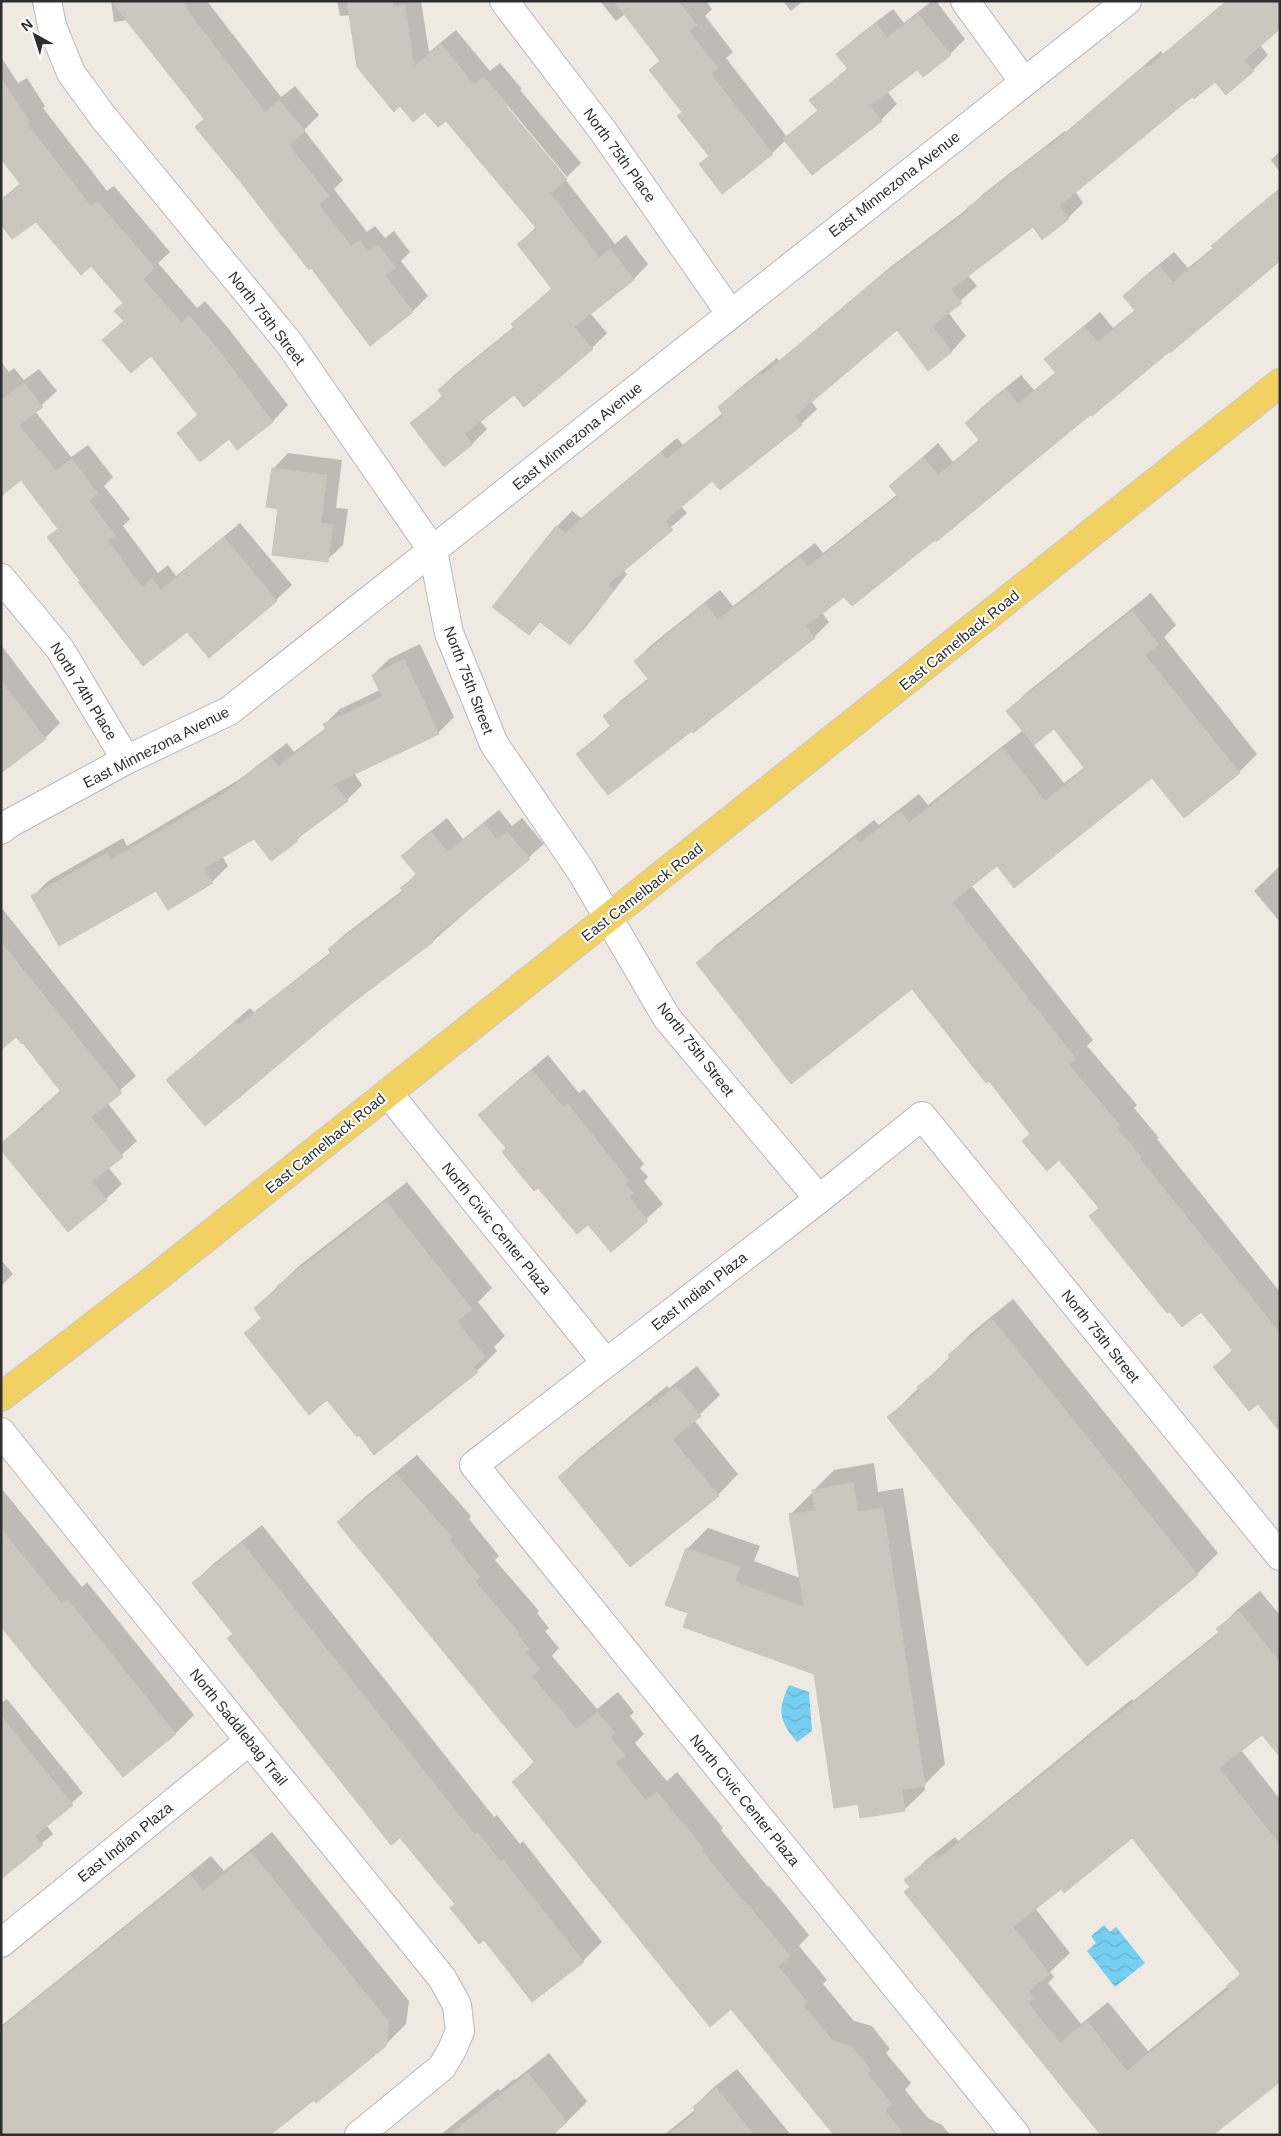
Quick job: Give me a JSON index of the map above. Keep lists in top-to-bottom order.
{
  "streets": {
    "main road": ["East Camelback Road"],
    "street": [
      "North 75th Place",
      "East Minnezona Avenue",
      "North 75th Street",
      "North 74th Place",
      "North Civic Center Plaza",
      "East Indian Plaza",
      "North Saddlebag Trail"
    ]
  },
  "crossings": [
    ["North 75th Place", "East Minnezona Avenue"],
    ["East Minnezona Avenue", "North 75th Street"],
    ["East Minnezona Avenue", "North 74th Place"],
    ["North 75th Street", "East Camelback Road"],
    ["North 75th Street", "East Indian Plaza"],
    ["East Camelback Road", "North Civic Center Plaza"],
    ["North Civic Center Plaza", "East Indian Plaza"],
    ["East Indian Plaza", "North Saddlebag Trail"]
  ],
  "north": "top left"
}
